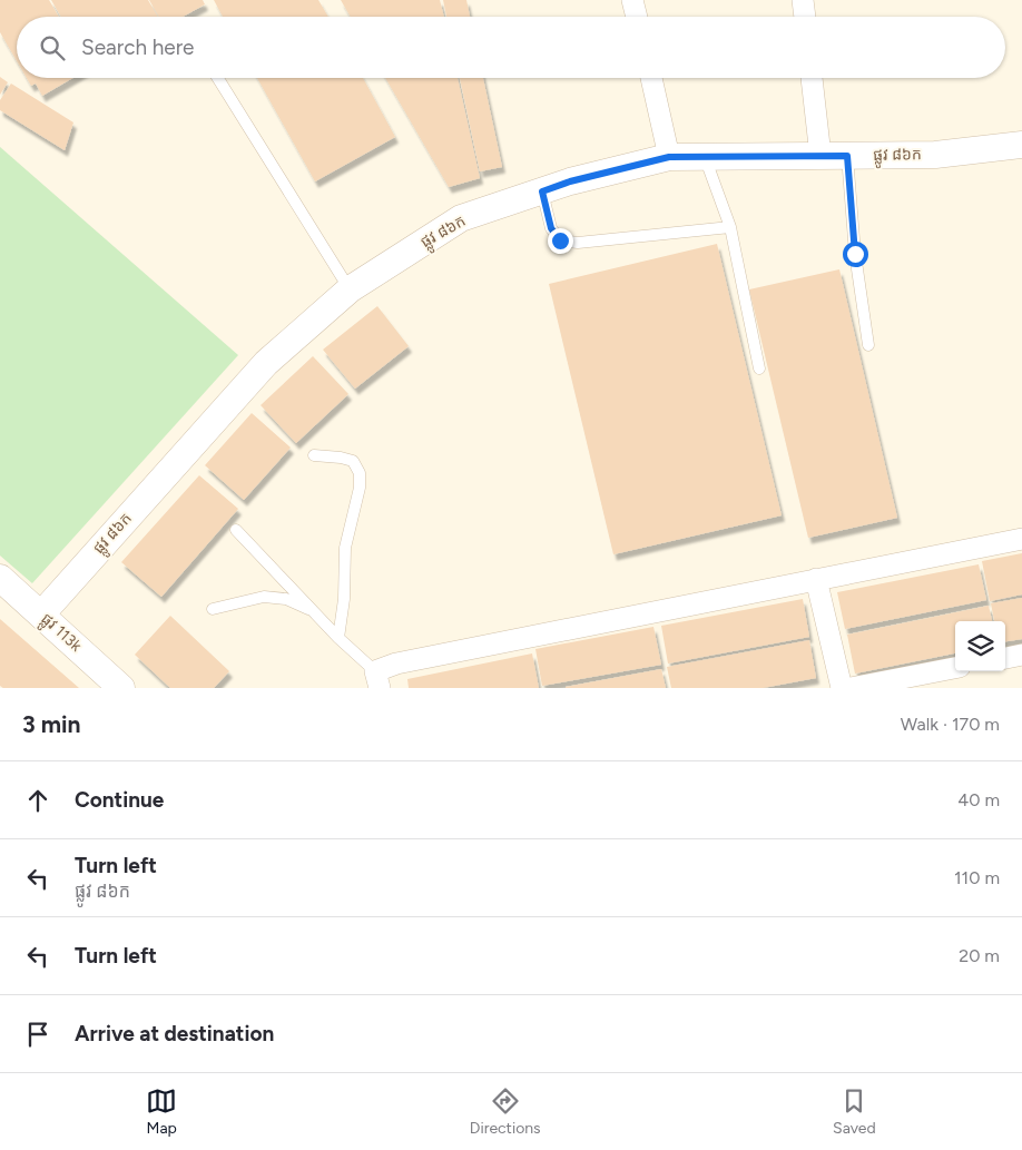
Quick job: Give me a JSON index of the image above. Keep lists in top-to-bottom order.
{
  "streets": {
    "street": ["ផ្លូវ ៨៦ក", "ផ្លូវ 113k"]
  },
  "crossings": [
    ["ផ្លូវ ៨៦ក", "ផ្លូវ 113k"]
  ],
  "page": {
    "search": "Search here",
    "heading": ["3 min", "Walk · 170 m"],
    "list": [
      ["Continue", "40 m"],
      ["Turn left", "ផ្លូវ ៨៦ក", "110 m"],
      ["Turn left", "20 m"],
      "Arrive at destination"
    ],
    "nav": ["Map", "Directions", "Saved"]
  }
}
